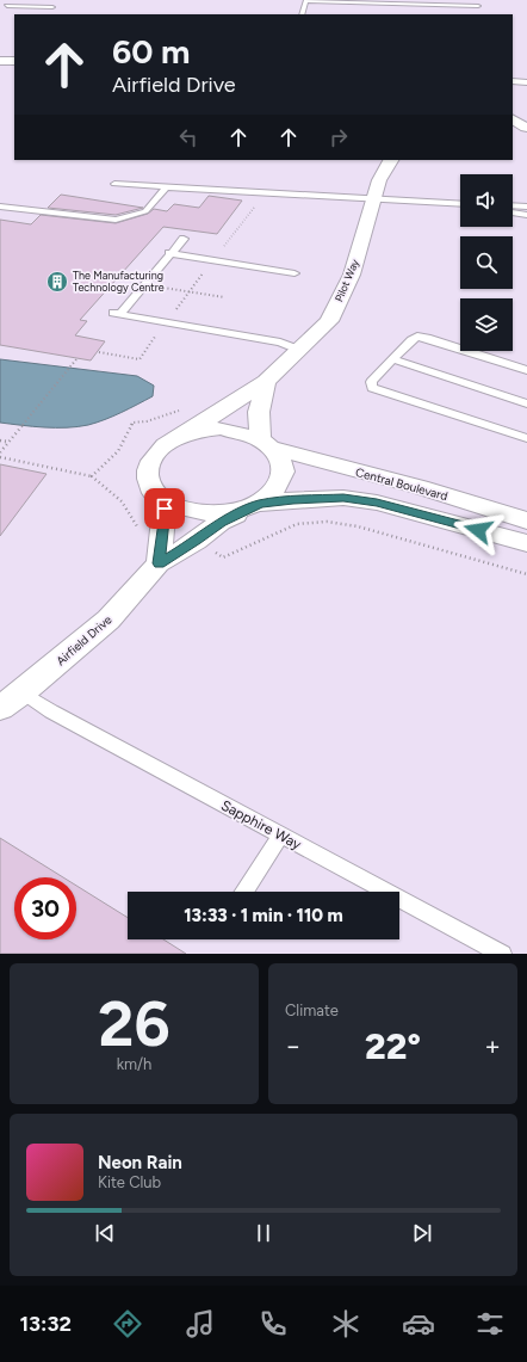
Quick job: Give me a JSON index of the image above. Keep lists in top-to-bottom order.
{
  "streets": {
    "street": ["Pilot Way", "Central Boulevard", "Airfield Drive"],
    "lane": ["Sapphire Way"]
  },
  "crossings": [
    ["Pilot Way", "Central Boulevard"],
    ["Pilot Way", "Airfield Drive"],
    ["Central Boulevard", "Airfield Drive"],
    ["Airfield Drive", "Sapphire Way"]
  ],
  "places": {
    "building": ["The Manufacturing Technology Centre"]
  },
  "page": {
    "turn": ["60 m", "Airfield Drive"],
    "limit": "30",
    "trip": "13:33 · 1 min · 110 m",
    "tile": [
      ["26", "km/h"],
      "Climate"
    ],
    "heat": ["−", "22°", "+"],
    "song": ["Neon Rain", "Kite Club"],
    "tabs": "13:32"
  }
}
